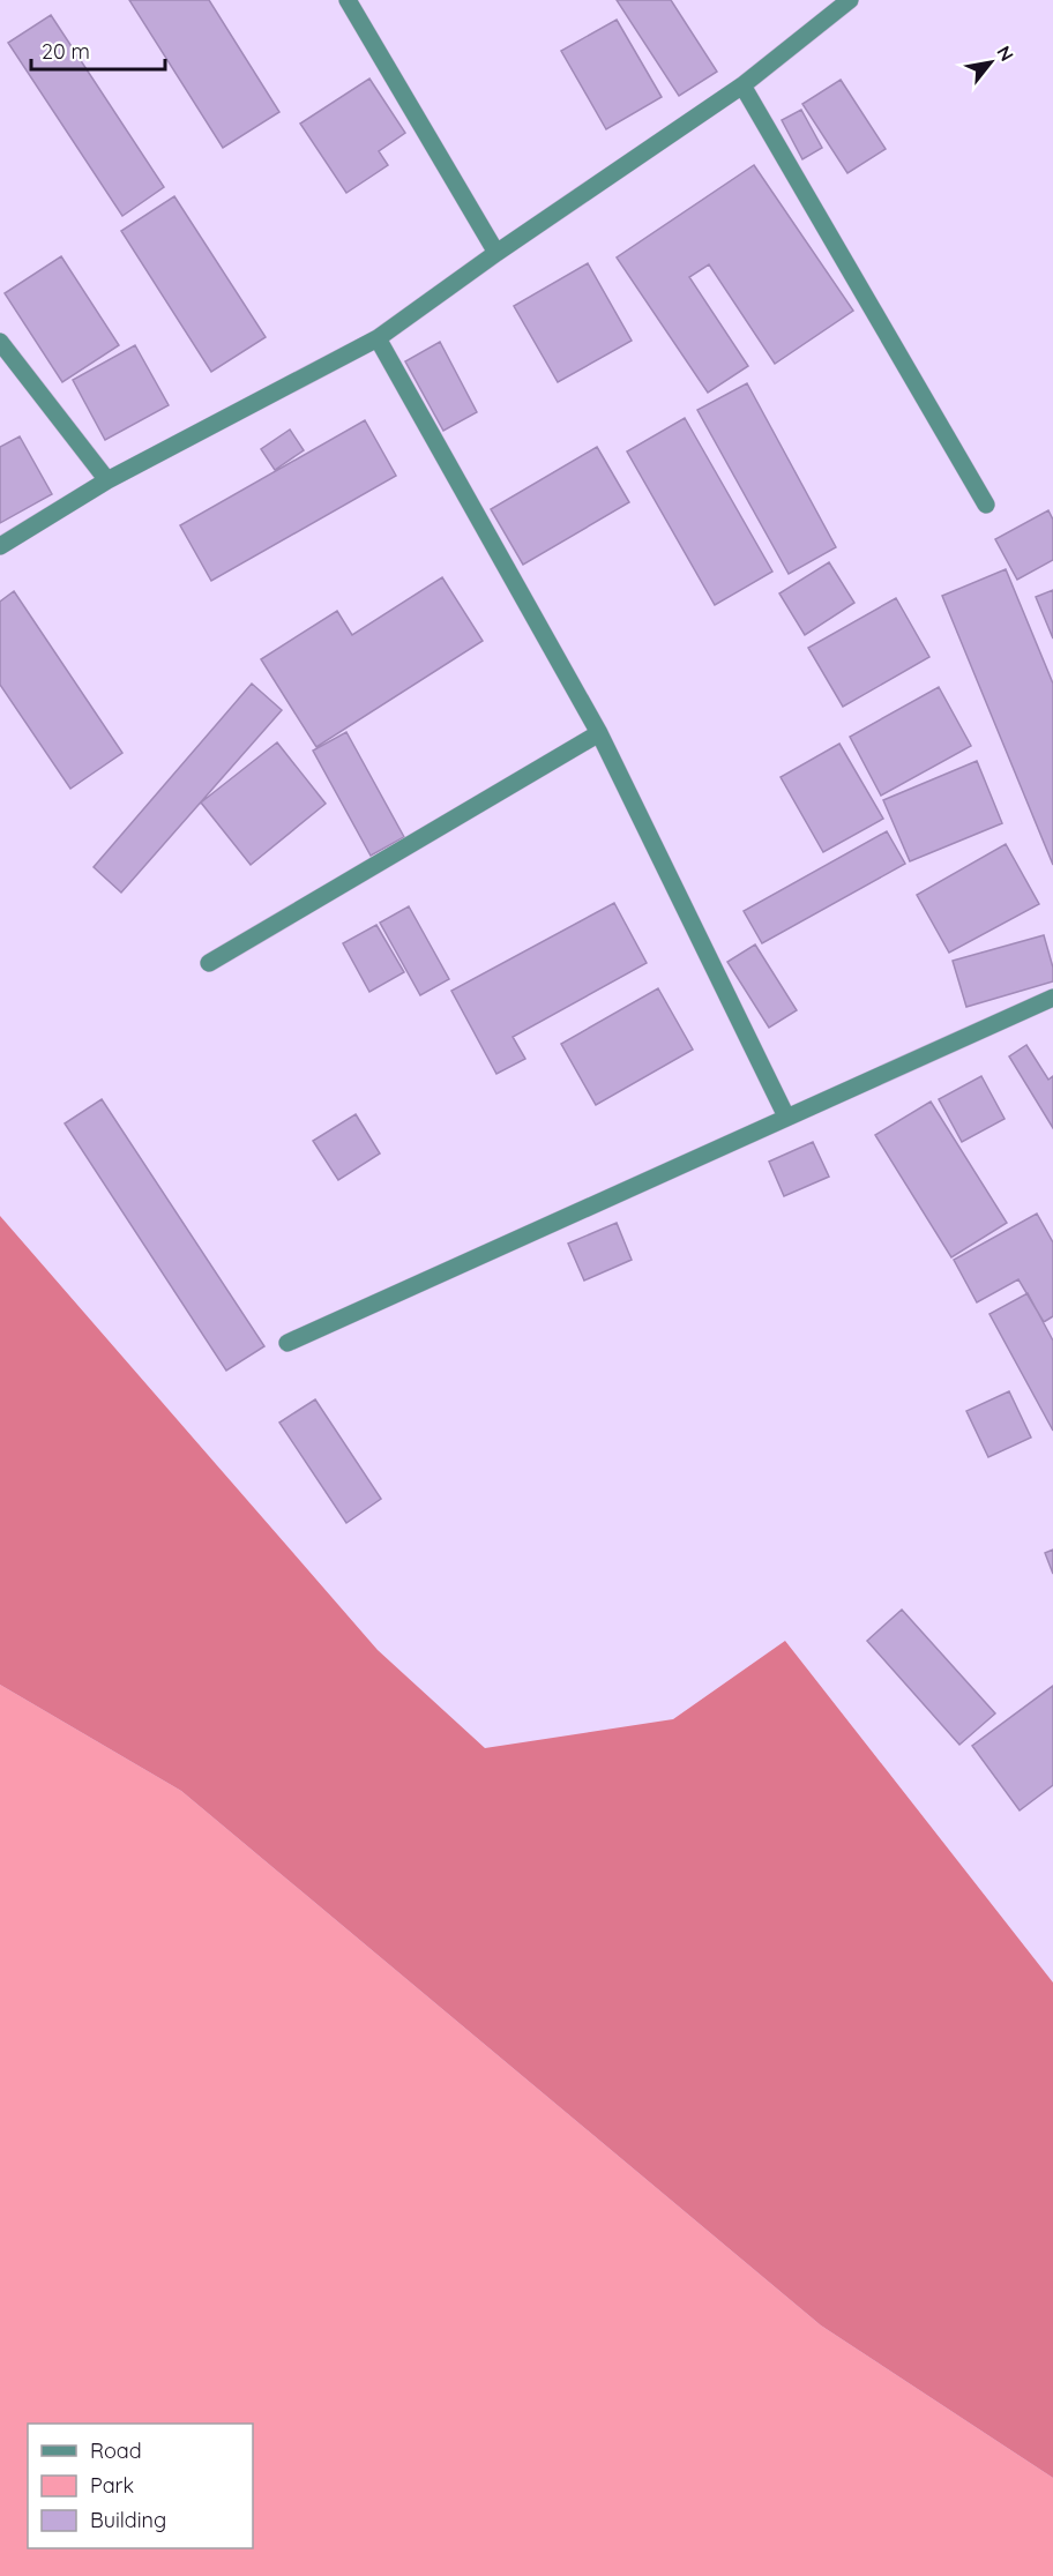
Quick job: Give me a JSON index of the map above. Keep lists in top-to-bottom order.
{
  "legend": ["Road", "Park", "Building"],
  "scale_bar": "20 m",
  "north": "top right"
}
